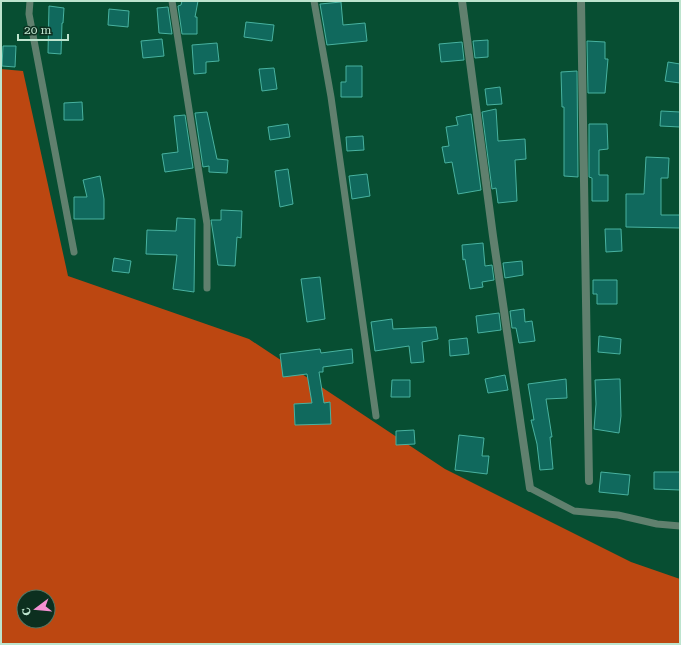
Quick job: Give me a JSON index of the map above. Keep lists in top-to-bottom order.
{
  "scale_bar": "20 m",
  "north": "left"
}
